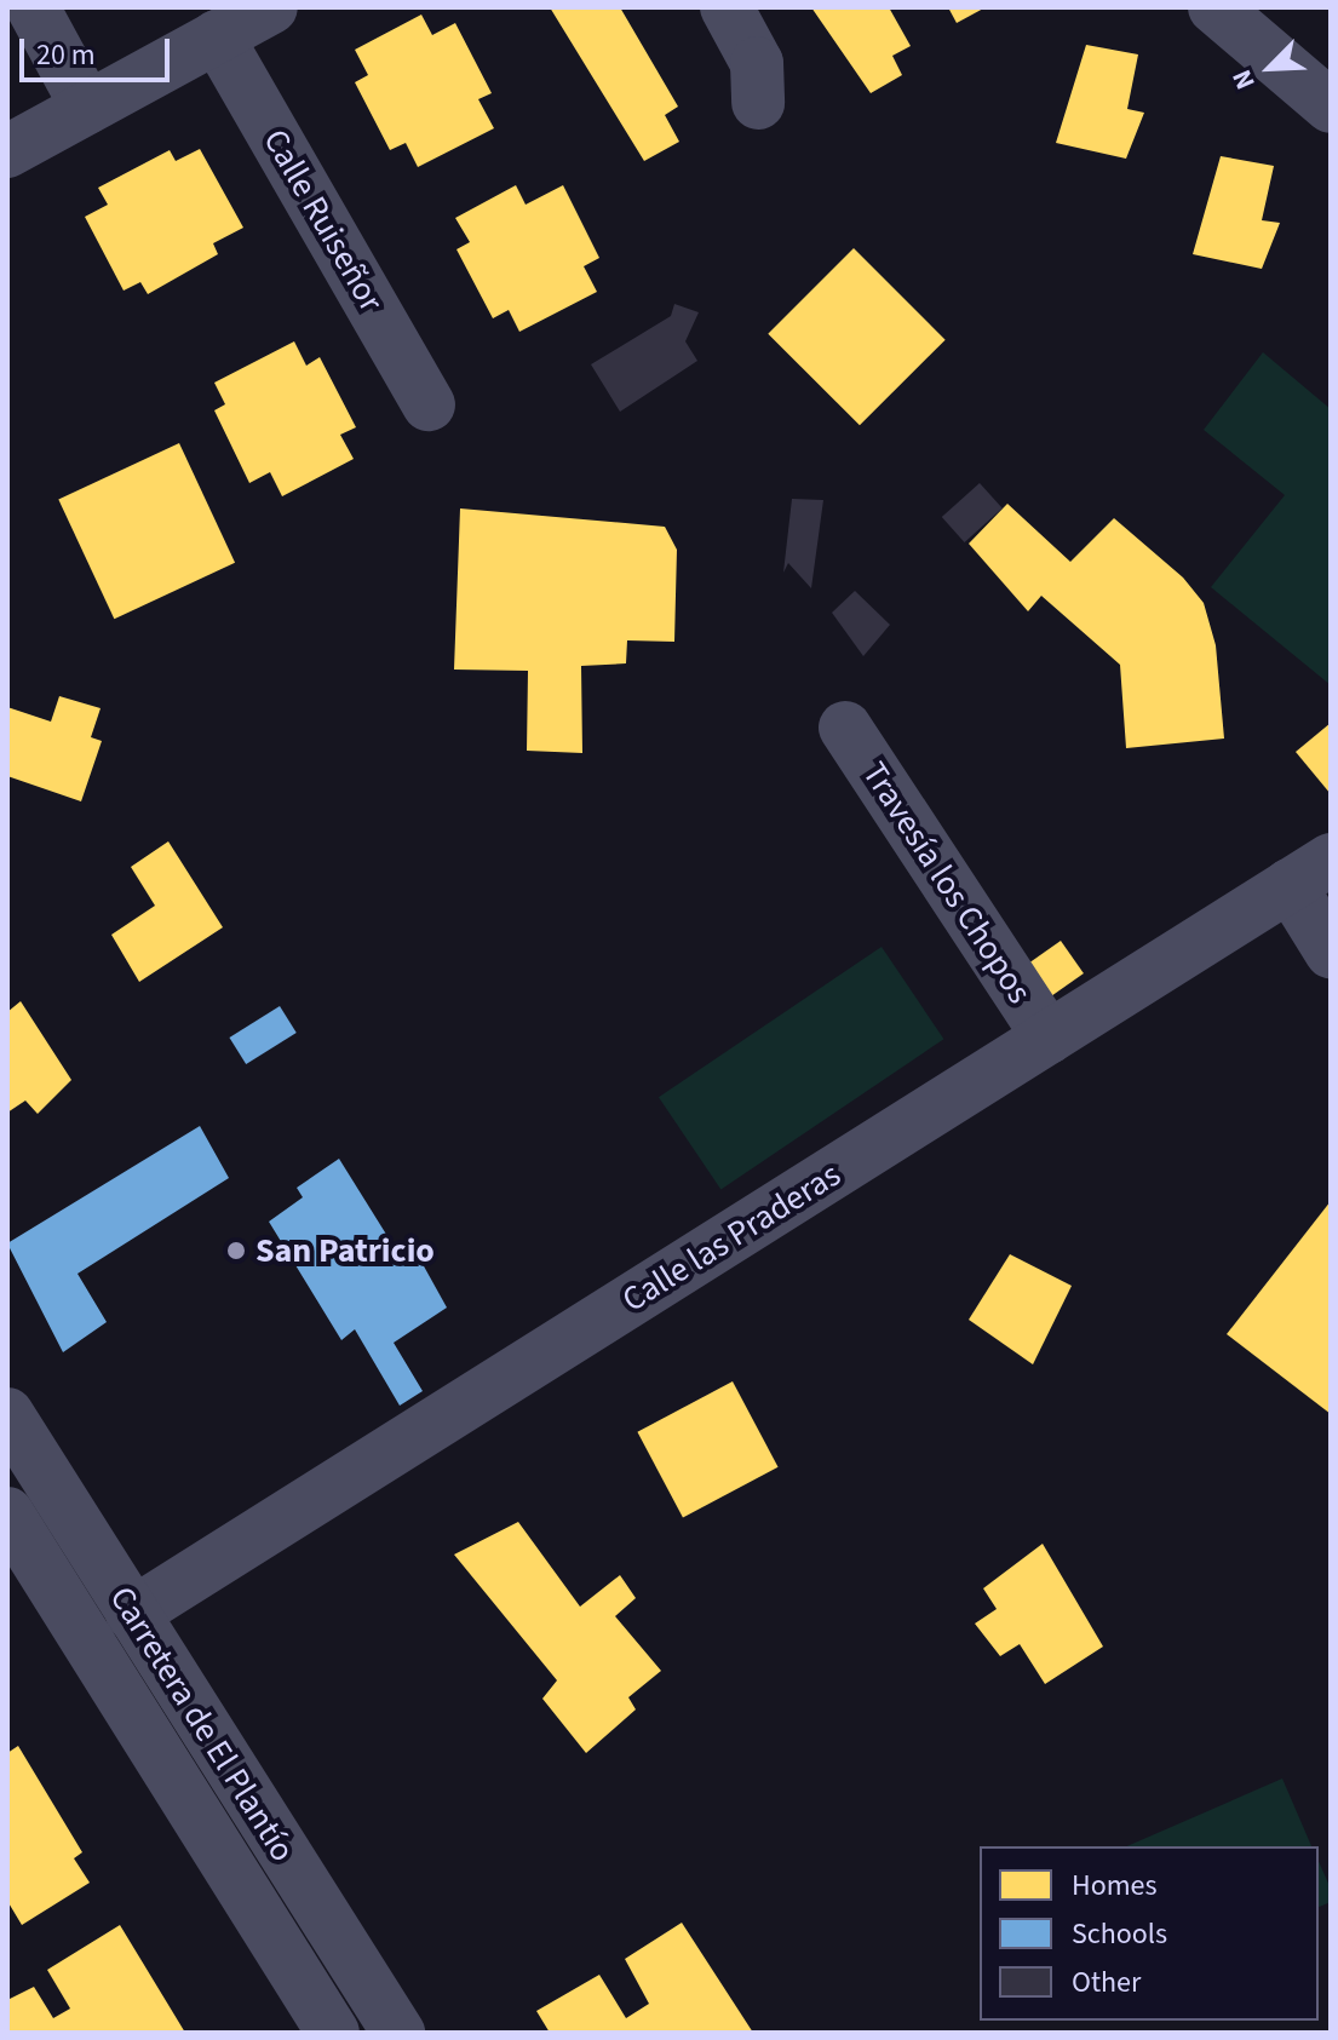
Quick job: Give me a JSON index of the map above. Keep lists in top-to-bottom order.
{
  "streets": {
    "street": [
      "Calle Ruiseñor",
      "Travesía los Chopos",
      "Calle las Praderas",
      "Carretera de El Plantío"
    ]
  },
  "crossings": [
    ["Travesía los Chopos", "Calle las Praderas"],
    ["Calle las Praderas", "Carretera de El Plantío"]
  ],
  "places": ["San Patricio"],
  "legend": ["Homes", "Schools", "Other"],
  "scale_bar": "20 m",
  "north": "bottom left"
}
